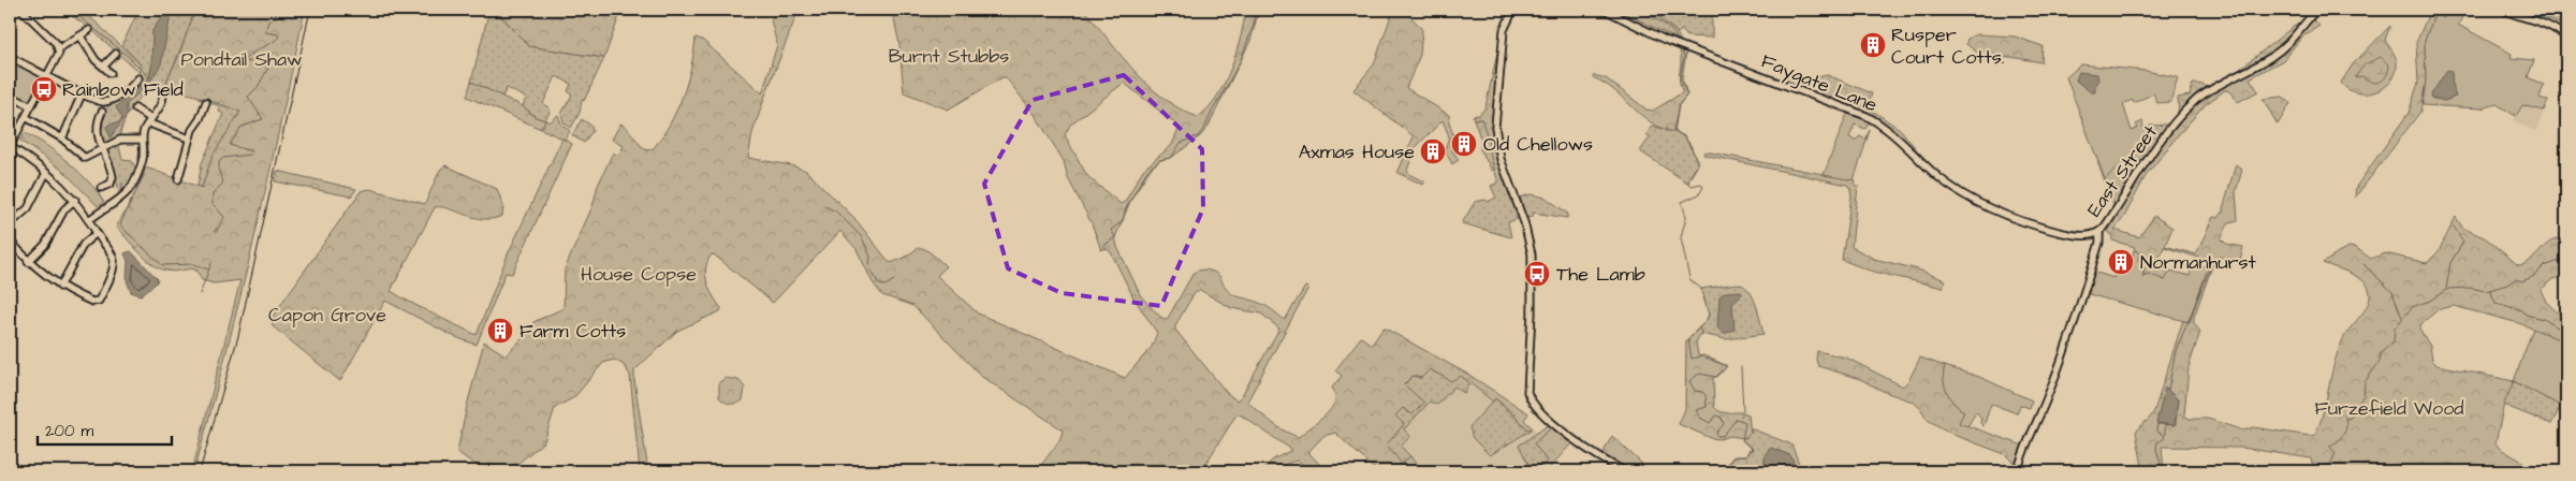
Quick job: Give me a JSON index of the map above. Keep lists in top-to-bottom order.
{
  "streets": {
    "street": ["Faygate Lane", "East Street"]
  },
  "crossings": [
    ["Faygate Lane", "East Street"]
  ],
  "parks": [
    "Burnt Stubbs",
    "Pondtail Shaw",
    "House Copse",
    "Capon Grove",
    "Furzefield Wood"
  ],
  "places": {
    "building": [
      "Rusper Court Cotts.",
      "Old Chellows",
      "Axmas House",
      "Normanhurst",
      "Farm Cotts"
    ],
    "bus stop": ["Rainbow Field", "The Lamb"]
  },
  "scale_bar": "200 m"
}
